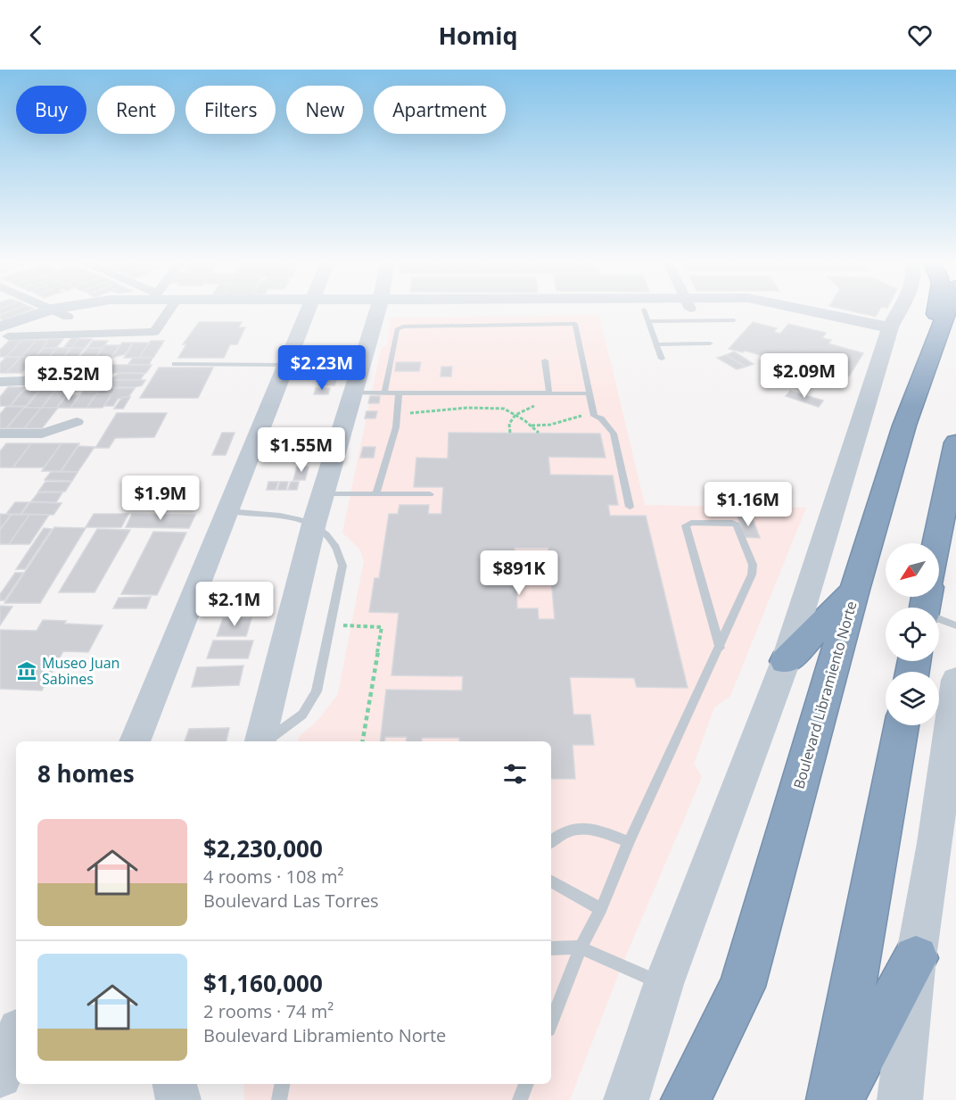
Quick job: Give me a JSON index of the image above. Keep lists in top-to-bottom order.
{
  "streets": {
    "highway": ["Boulevard Libramiento Norte"]
  },
  "places": {
    "museum": ["Museo Juan Sabines"]
  },
  "north": "bottom left",
  "page": {
    "header": "Homiq",
    "chip": [
      "Buy",
      "Rent",
      "Filters",
      "New",
      "Apartment"
    ],
    "price": [
      "$2.23M",
      "$2.09M",
      "$2.52M",
      "$1.55M",
      "$1.9M",
      "$1.16M",
      "$891K",
      "$2.1M"
    ],
    "heading": "8 homes",
    "list": [
      {
        "name": "$2,230,000",
        "note": "4 rooms · 108 m² · Boulevard Las Torres"
      },
      {
        "name": "$1,160,000",
        "note": "2 rooms · 74 m² · Boulevard Libramiento Norte"
      }
    ]
  }
}
